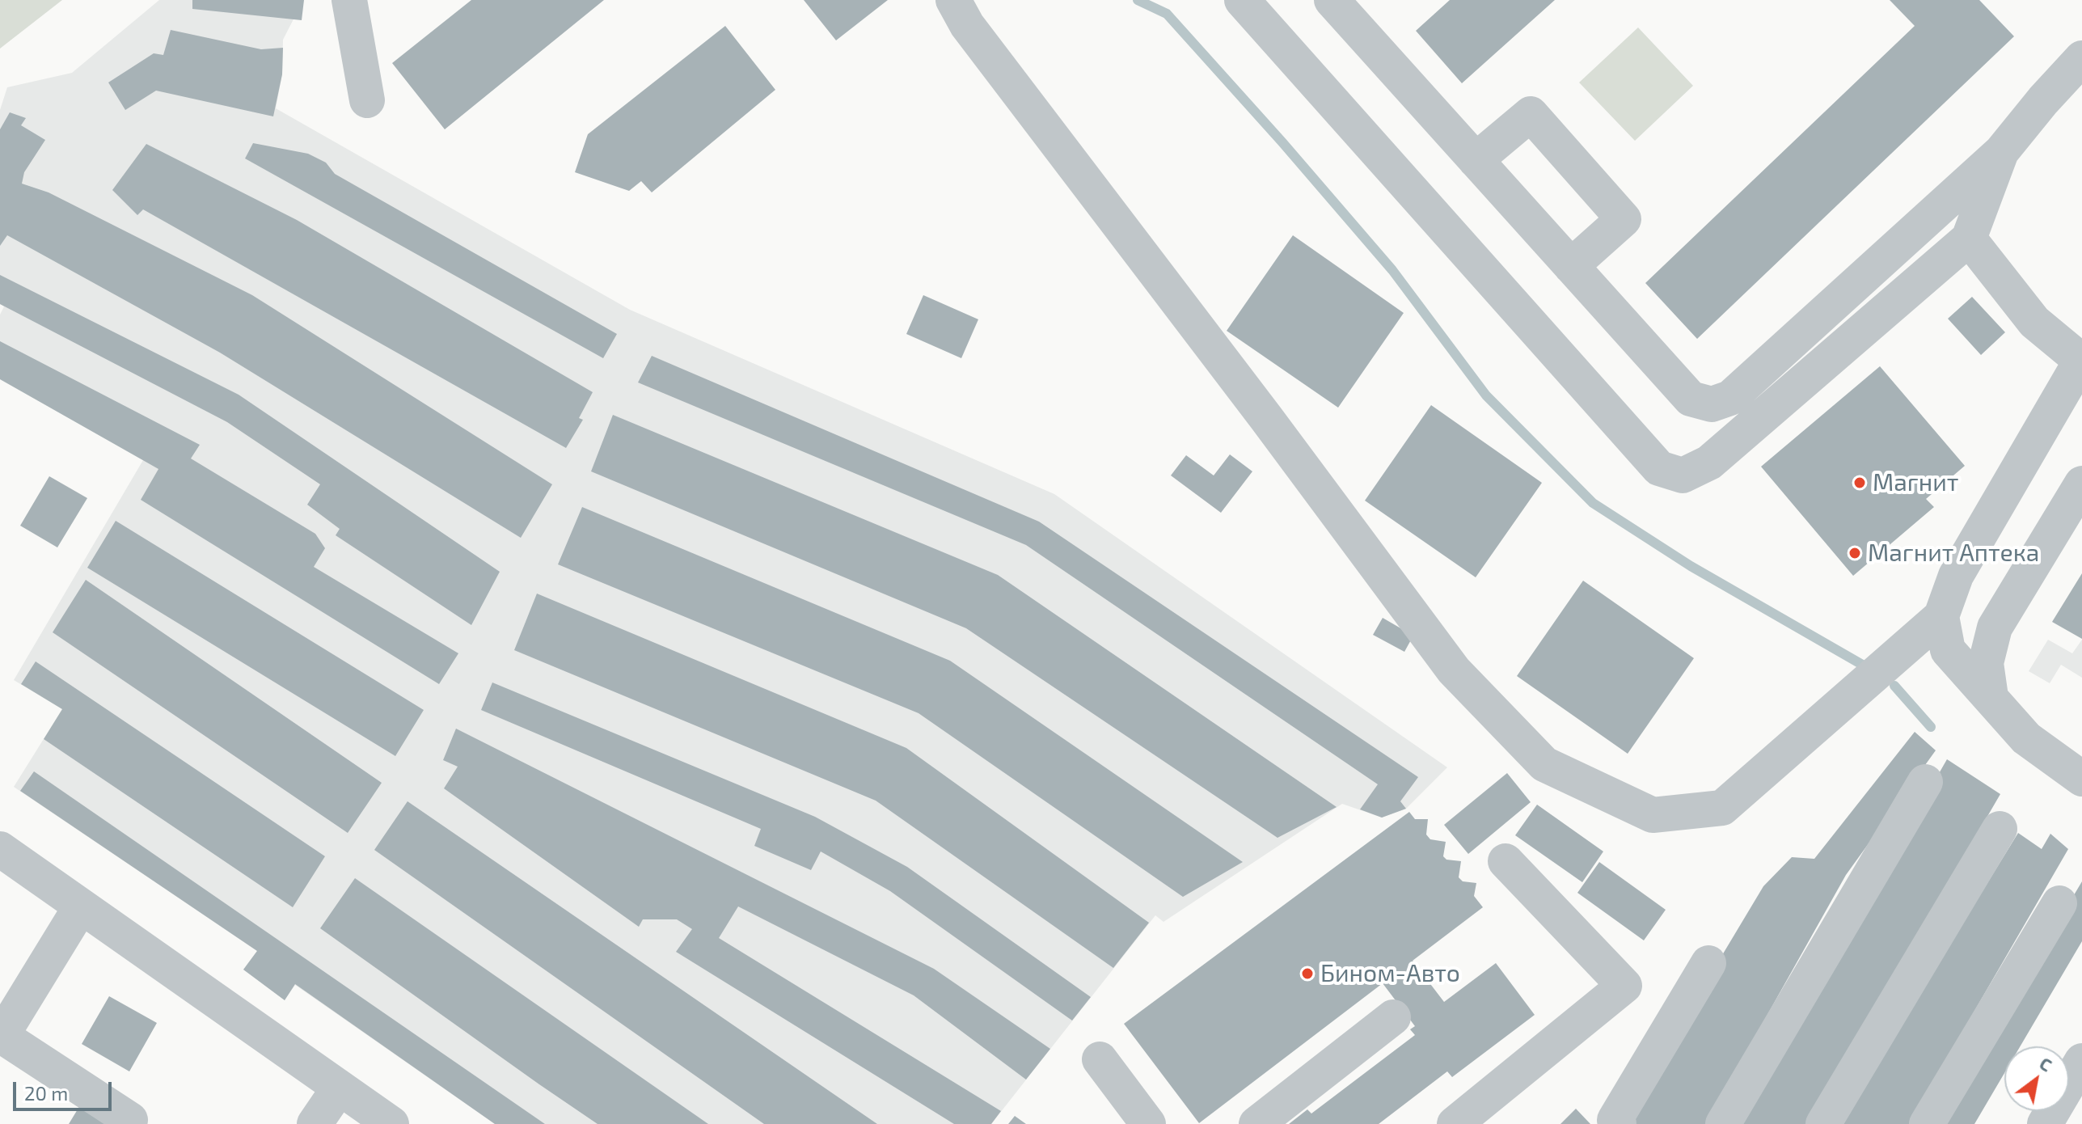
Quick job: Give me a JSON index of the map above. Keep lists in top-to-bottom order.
{
  "places": ["Магнит", "Магнит Аптека", "Бином-Авто"],
  "scale_bar": "20 m",
  "north": "top right"
}
